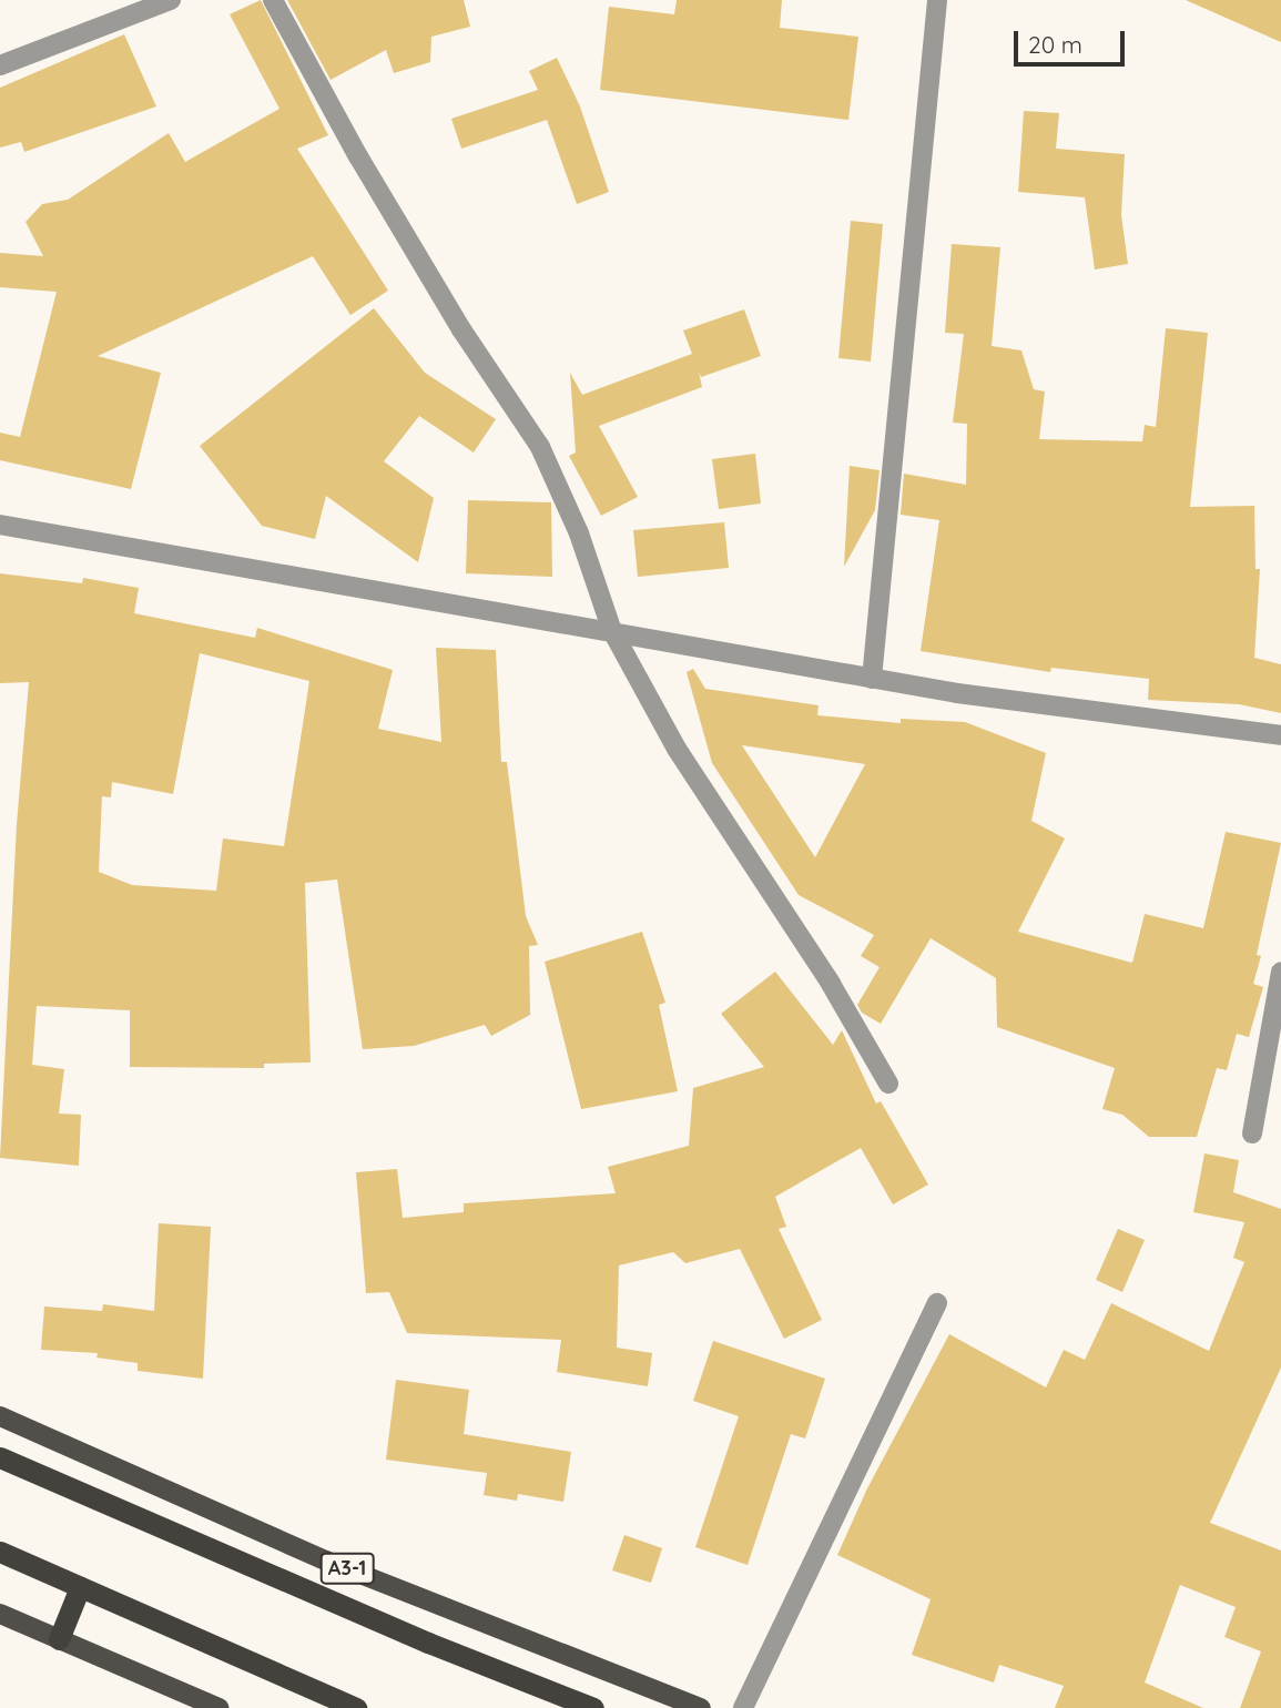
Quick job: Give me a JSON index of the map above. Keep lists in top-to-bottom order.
{
  "streets": {
    "highway": ["A3-1"]
  },
  "scale_bar": "20 m"
}
